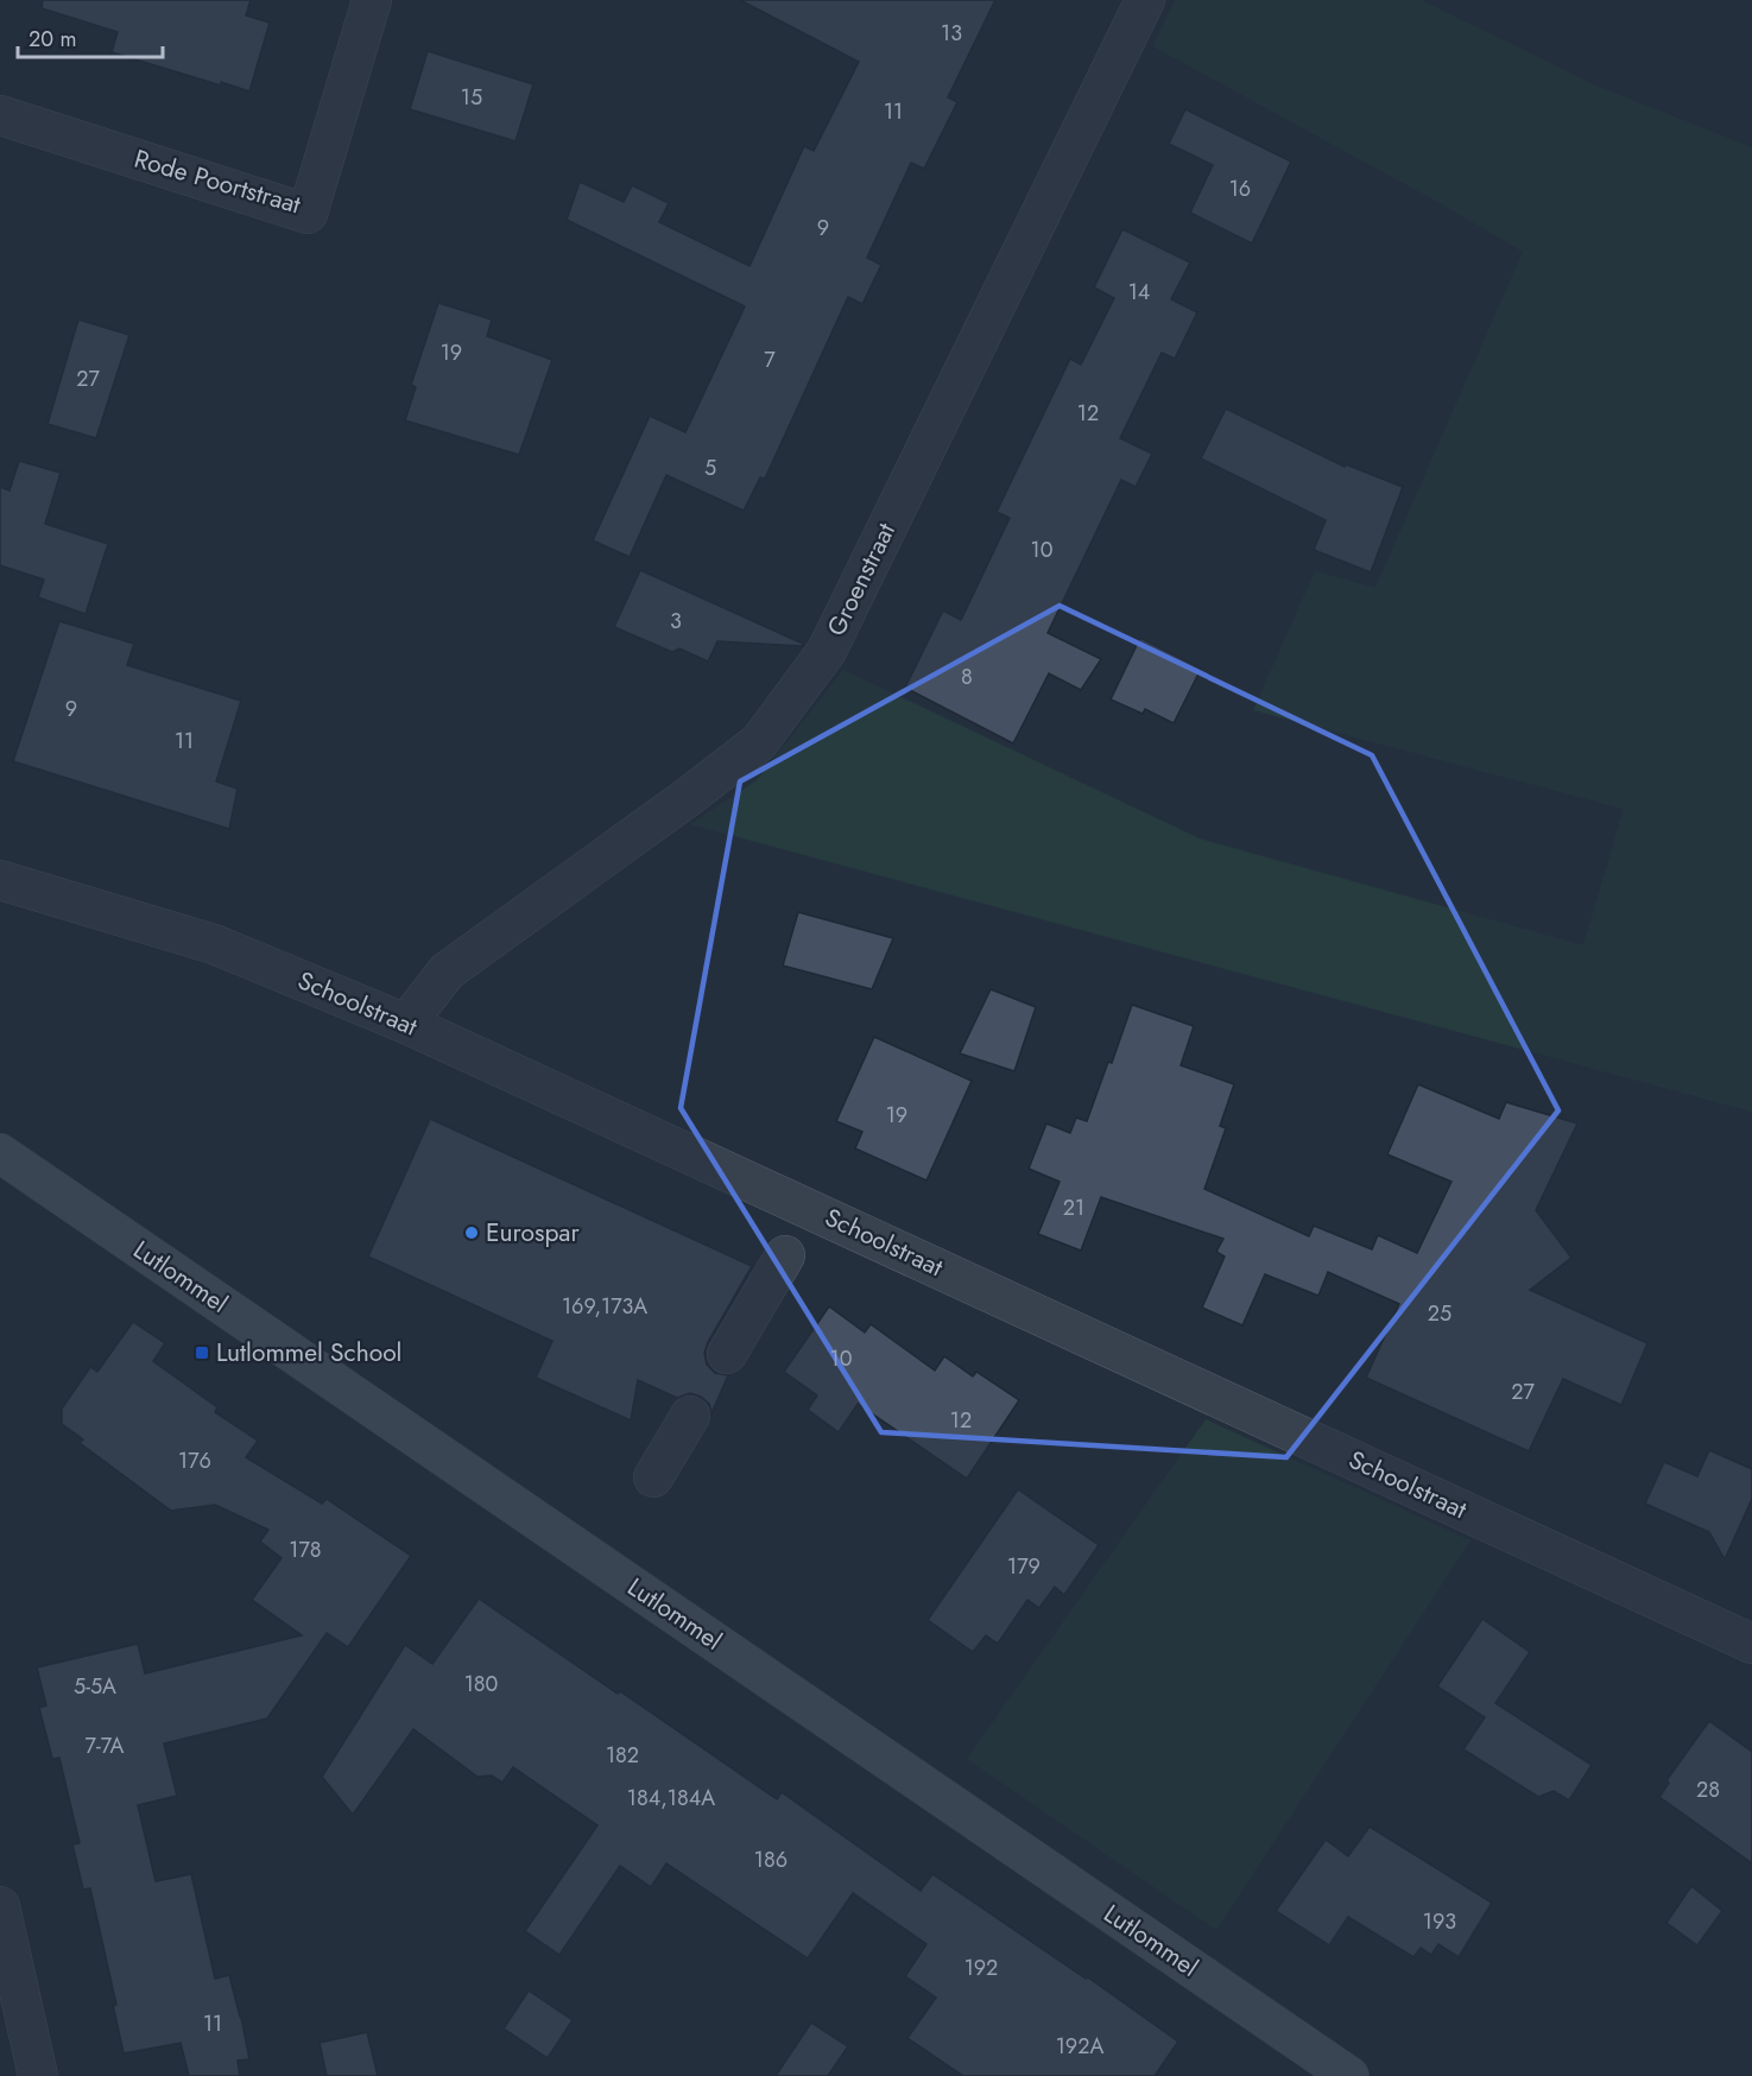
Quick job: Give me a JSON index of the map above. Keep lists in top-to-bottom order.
{
  "streets": {
    "main road": ["Lutlommel"],
    "street": ["Rode Poortstraat", "Groenstraat", "Schoolstraat"]
  },
  "crossings": [
    ["Groenstraat", "Schoolstraat"]
  ],
  "places": {
    "other": ["Eurospar"],
    "transit": ["Lutlommel School"]
  },
  "house_numbers": [
    "13",
    "15",
    "11",
    "16",
    "9",
    "14",
    "19",
    "7",
    "27",
    "12",
    "5",
    "10",
    "3",
    "8",
    "9",
    "11",
    "19",
    "21",
    "169,173A",
    "25",
    "10",
    "27",
    "12",
    "176",
    "178",
    "179",
    "180",
    "5-5A",
    "7-7A",
    "182",
    "28",
    "184,184A",
    "186",
    "193",
    "192",
    "11",
    "192A"
  ],
  "scale_bar": "20 m"
}
